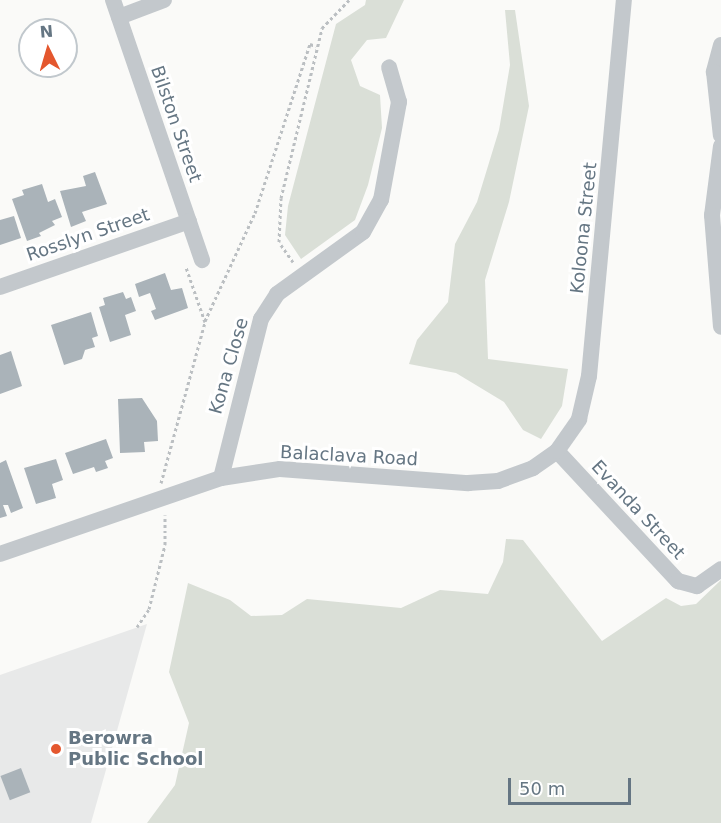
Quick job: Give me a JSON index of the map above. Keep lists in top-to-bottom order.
{
  "streets": {
    "street": [
      "Bilston Street",
      "Koloona Street",
      "Rosslyn Street",
      "Kona Close",
      "Balaclava Road",
      "Evanda Street"
    ]
  },
  "crossings": [
    ["Bilston Street", "Rosslyn Street"],
    ["Koloona Street", "Balaclava Road"],
    ["Koloona Street", "Evanda Street"],
    ["Kona Close", "Balaclava Road"],
    ["Balaclava Road", "Evanda Street"]
  ],
  "places": ["Berowra Public School"],
  "scale_bar": "50 m",
  "north": "top"
}
